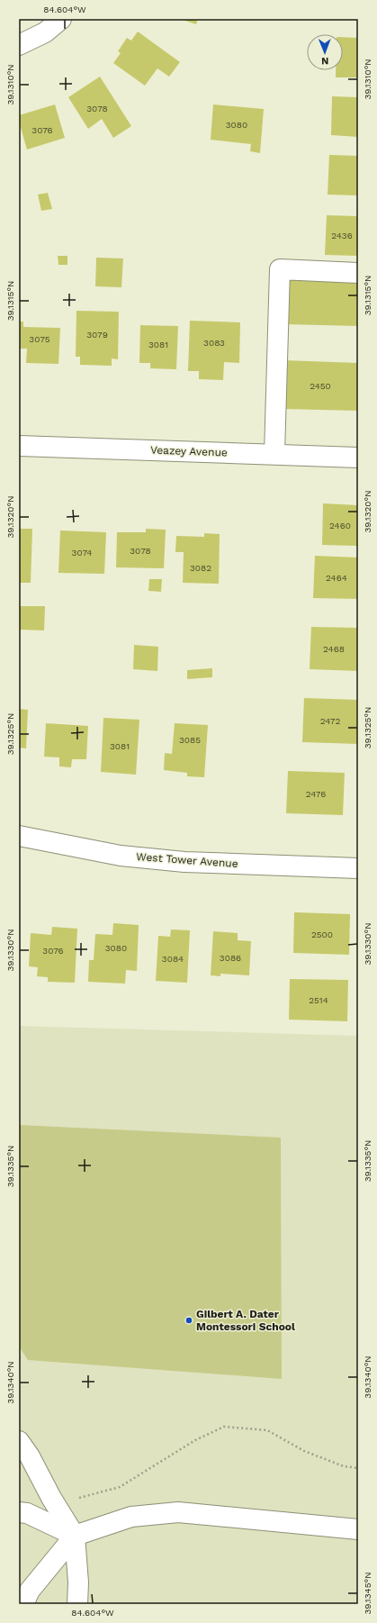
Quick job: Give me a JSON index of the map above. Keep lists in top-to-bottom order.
{
  "streets": {
    "street": ["Veazey Avenue", "West Tower Avenue"]
  },
  "places": ["Gilbert A. Dater Montessori School"],
  "house_numbers": [
    "3078",
    "3080",
    "3076",
    "2436",
    "3079",
    "3075",
    "3083",
    "3081",
    "2450",
    "2460",
    "3078",
    "3074",
    "3082",
    "2464",
    "2468",
    "2472",
    "3085",
    "3081",
    "2476",
    "2500",
    "3080",
    "3076",
    "3086",
    "3084",
    "2514"
  ],
  "north": "bottom",
  "coordinates": [
    "84.604°W",
    "39.1310°N",
    "39.1315°N",
    "39.1320°N",
    "39.1325°N",
    "39.1330°N",
    "39.1335°N",
    "39.1340°N",
    "39.1345°N"
  ]
}
